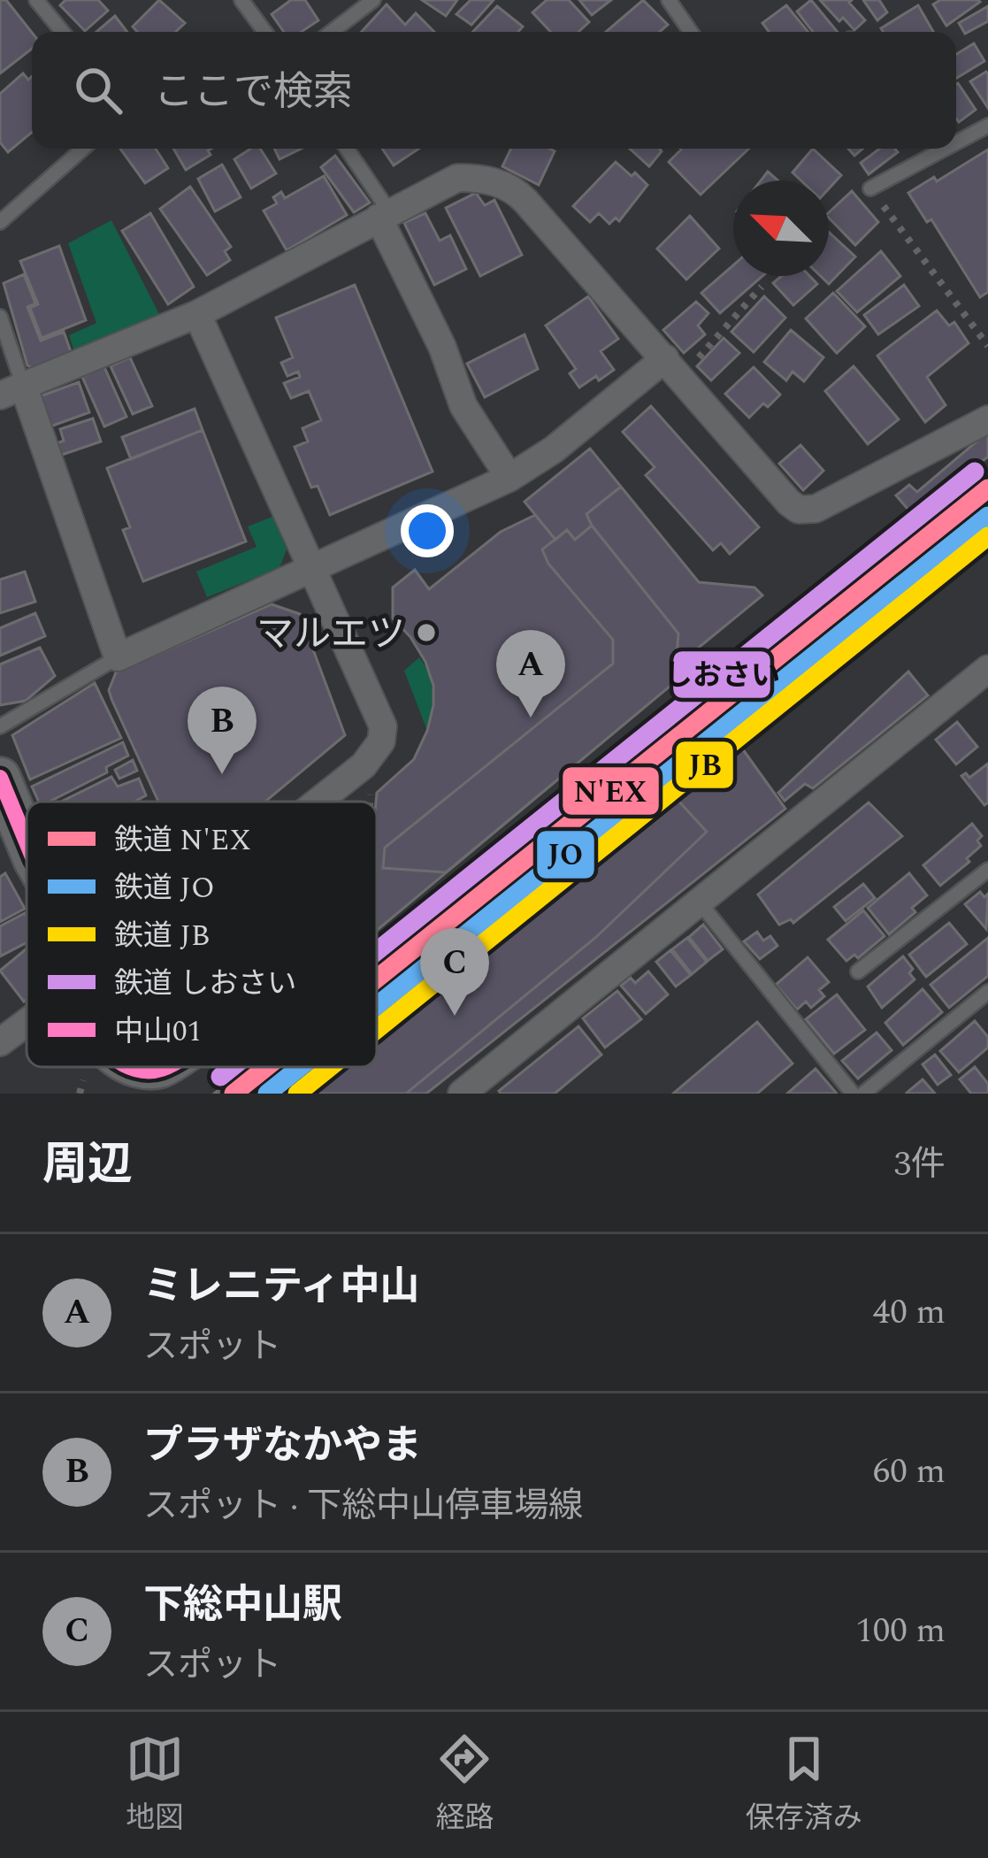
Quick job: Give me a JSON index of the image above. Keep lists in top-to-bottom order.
{
  "places": ["マルエツ"],
  "lines": [
    "rail line しおさい",
    "rail line N'EX",
    "rail line JO",
    "rail line JB",
    "transit line 中山01"
  ],
  "legend": [
    "鉄道 N'EX",
    "鉄道 JO",
    "鉄道 JB",
    "鉄道 しおさい",
    "中山01"
  ],
  "north": "top left",
  "page": {
    "search": "ここで検索",
    "pins": ["A", "B", "C"],
    "heading": ["周辺", "3件"],
    "list": [
      {
        "mark": "A",
        "name": "ミレニティ中山",
        "note": "スポット",
        "value": "40 m"
      },
      {
        "mark": "B",
        "name": "プラザなかやま",
        "note": "スポット · 下総中山停車場線",
        "value": "60 m"
      },
      {
        "mark": "C",
        "name": "下総中山駅",
        "note": "スポット",
        "value": "100 m"
      }
    ],
    "nav": ["地図", "経路", "保存済み"]
  }
}
